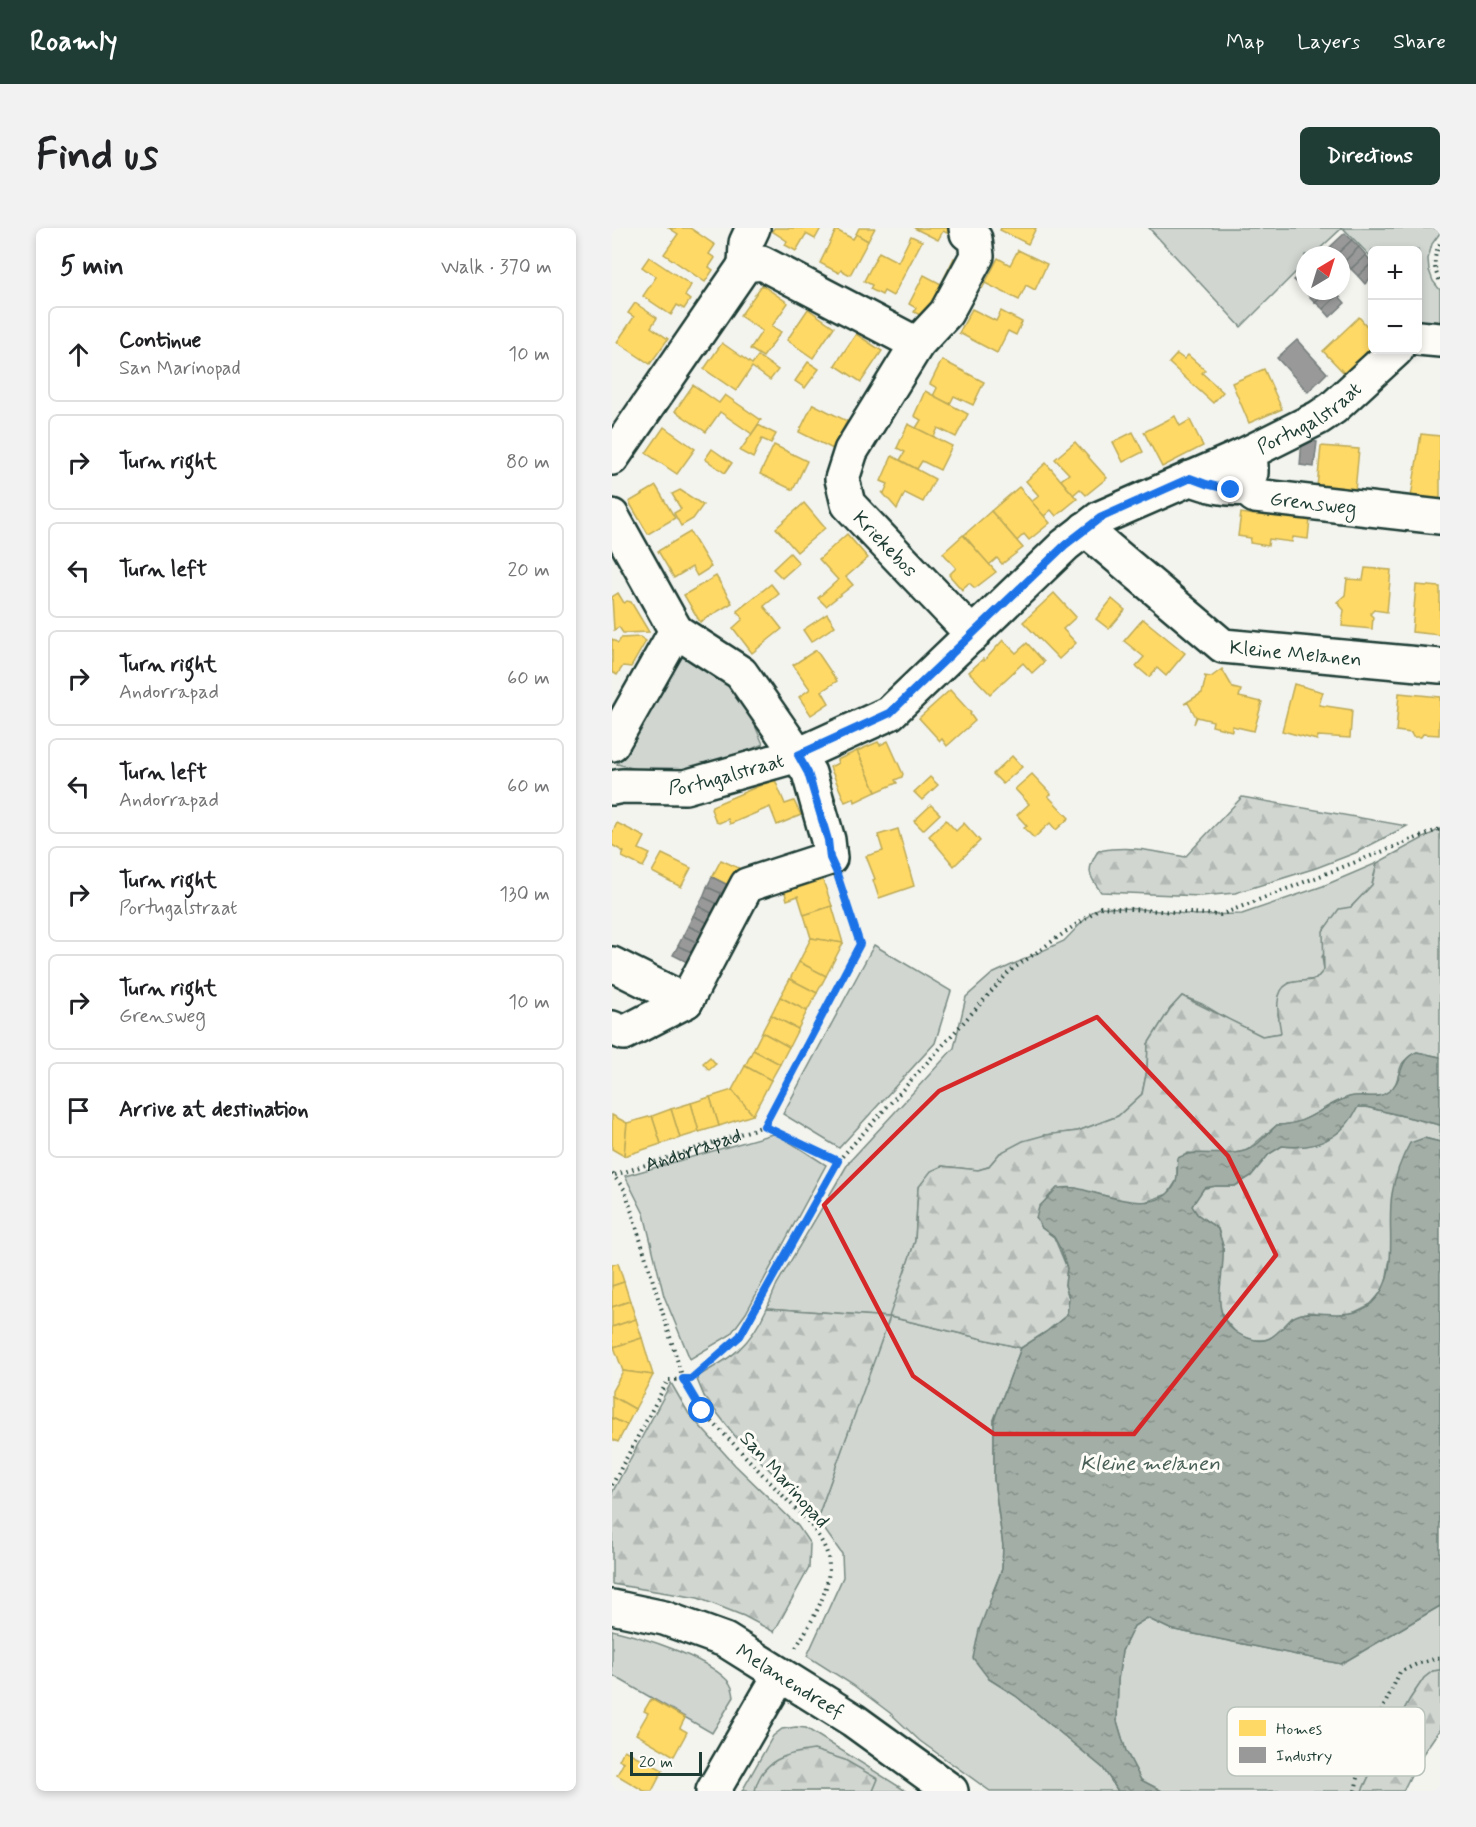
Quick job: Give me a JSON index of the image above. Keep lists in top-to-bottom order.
{
  "streets": {
    "street": [
      "Portugalstraat",
      "Grensweg",
      "Kriekebos",
      "Kleine Melanen",
      "Melanendreef"
    ],
    "path": ["Andorrapad", "San Marinopad"]
  },
  "crossings": [
    ["Portugalstraat", "Grensweg"],
    ["Portugalstraat", "Kriekebos"],
    ["Portugalstraat", "Kleine Melanen"],
    ["Andorrapad", "San Marinopad"],
    ["San Marinopad", "Melanendreef"]
  ],
  "water": ["Kleine melanen"],
  "legend": ["Homes", "Industry"],
  "scale_bar": "20 m",
  "north": "top right",
  "page": {
    "header": "Roamly",
    "nav": ["Map", "Layers", "Share"],
    "buttons": "Directions",
    "title": "Find us",
    "heading": ["5 min", "Walk · 370 m"],
    "map_buttons": ["+", "−"],
    "list": [
      ["Continue", "San Marinopad", "10 m"],
      ["Turn right", "80 m"],
      ["Turn left", "20 m"],
      ["Turn right", "Andorrapad", "60 m"],
      ["Turn left", "Andorrapad", "60 m"],
      ["Turn right", "Portugalstraat", "130 m"],
      ["Turn right", "Grensweg", "10 m"],
      "Arrive at destination"
    ],
    "scale": "20 m"
  }
}
